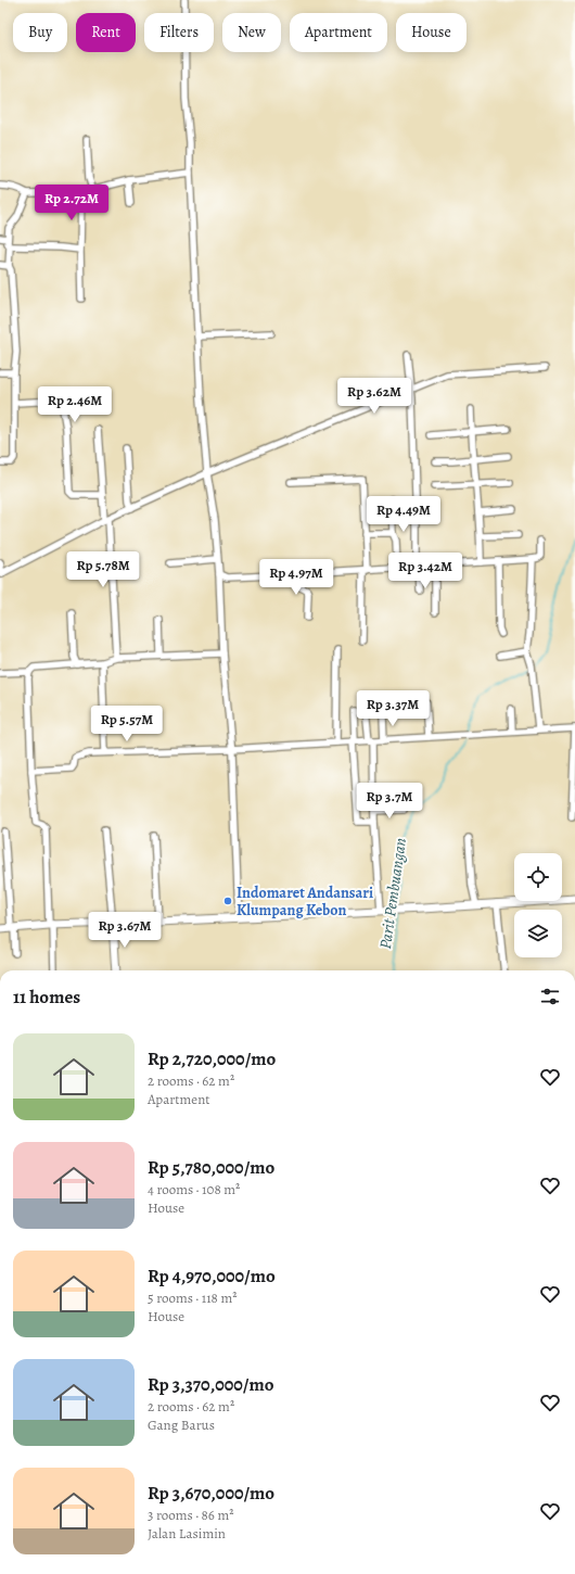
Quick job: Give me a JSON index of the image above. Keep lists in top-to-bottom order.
{
  "water": ["Parit Pembuangan"],
  "places": ["Indomaret Andansari Klumpang Kebon"],
  "page": {
    "chip": [
      "Buy",
      "Rent",
      "Filters",
      "New",
      "Apartment",
      "House"
    ],
    "price": [
      "Rp 2.72M",
      "Rp 3.62M",
      "Rp 2.46M",
      "Rp 4.49M",
      "Rp 5.78M",
      "Rp 3.42M",
      "Rp 4.97M",
      "Rp 3.37M",
      "Rp 5.57M",
      "Rp 3.7M",
      "Rp 3.67M"
    ],
    "heading": "11 homes",
    "list": [
      {
        "name": "Rp 2,720,000/mo",
        "note": "2 rooms · 62 m² · Apartment"
      },
      {
        "name": "Rp 5,780,000/mo",
        "note": "4 rooms · 108 m² · House"
      },
      {
        "name": "Rp 4,970,000/mo",
        "note": "5 rooms · 118 m² · House"
      },
      {
        "name": "Rp 3,370,000/mo",
        "note": "2 rooms · 62 m² · Gang Barus"
      },
      {
        "name": "Rp 3,670,000/mo",
        "note": "3 rooms · 86 m² · Jalan Lasimin"
      }
    ]
  }
}
